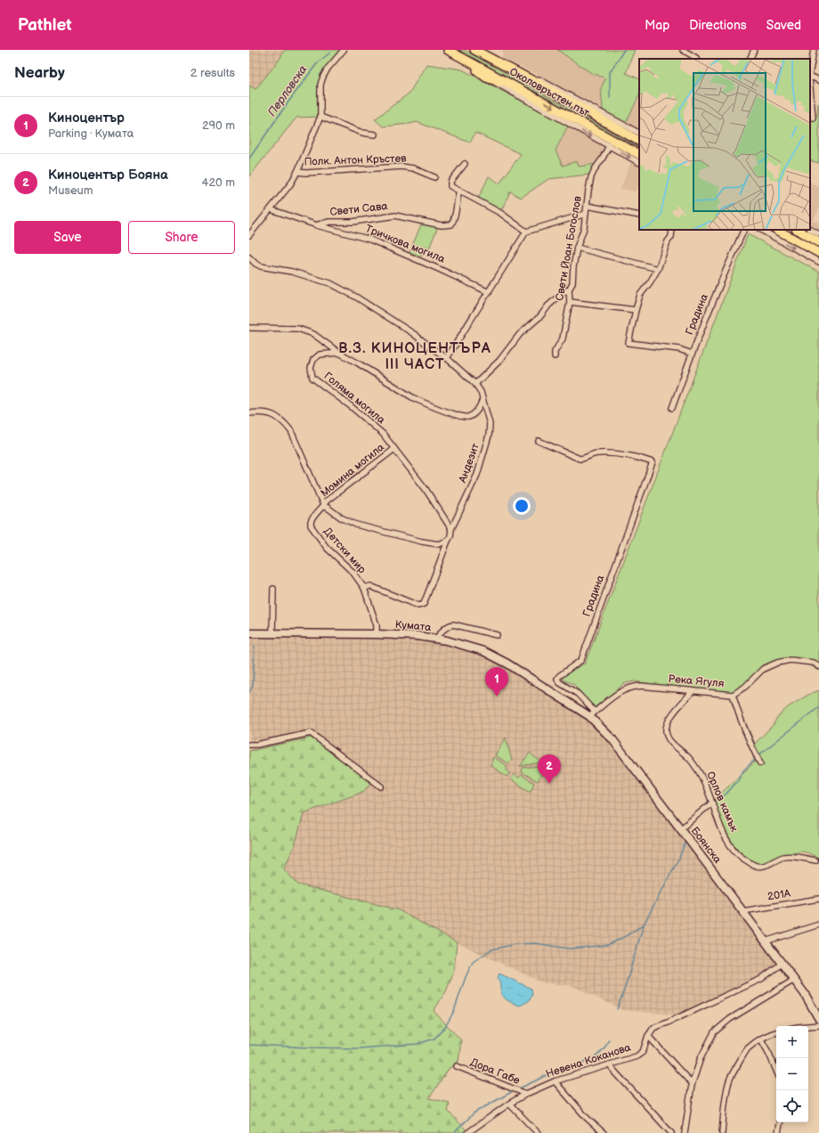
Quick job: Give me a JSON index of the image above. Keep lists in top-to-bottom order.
{
  "streets": {
    "highway": ["Околовръстен път"],
    "main road": ["Кумата", "Боянска"],
    "street": [
      "Полк. Антон Кръстев",
      "Свети Сава",
      "Тричкова могила",
      "Свети Йоан Богослов",
      "Градина",
      "Голяма могила",
      "Андезит",
      "Момина могила",
      "Детски мир",
      "Река Ягуля",
      "Орлов камък",
      "201А",
      "Невена Коканова",
      "Дора Габе"
    ]
  },
  "crossings": [
    ["Свети Сава", "Тричкова могила"],
    ["Градина", "Река Ягуля"],
    ["Градина", "Боянска"],
    ["Голяма могила", "Андезит"],
    ["Голяма могила", "Момина могила"],
    ["Момина могила", "Детски мир"],
    ["Детски мир", "Кумата"],
    ["Кумата", "Боянска"],
    ["Река Ягуля", "Орлов камък"],
    ["Река Ягуля", "Боянска"],
    ["Боянска", "201А"],
    ["Боянска", "Невена Коканова"],
    ["Невена Коканова", "Дора Габе"]
  ],
  "districts": ["В.З. КИНОЦЕНТЪРА ІІІ ЧАСТ"],
  "water": ["Перловска"],
  "page": {
    "header": "Pathlet",
    "nav": ["Map", "Directions", "Saved"],
    "heading": ["Nearby", "2 results"],
    "list": [
      {
        "mark": "1",
        "name": "Киноцентър",
        "note": "Parking · Кумата",
        "value": "290 m"
      },
      {
        "mark": "2",
        "name": "Киноцентър Бояна",
        "note": "Museum",
        "value": "420 m"
      }
    ],
    "buttons": ["Save", "Share"],
    "pins": ["1", "2"],
    "map_buttons": ["+", "−"]
  }
}
